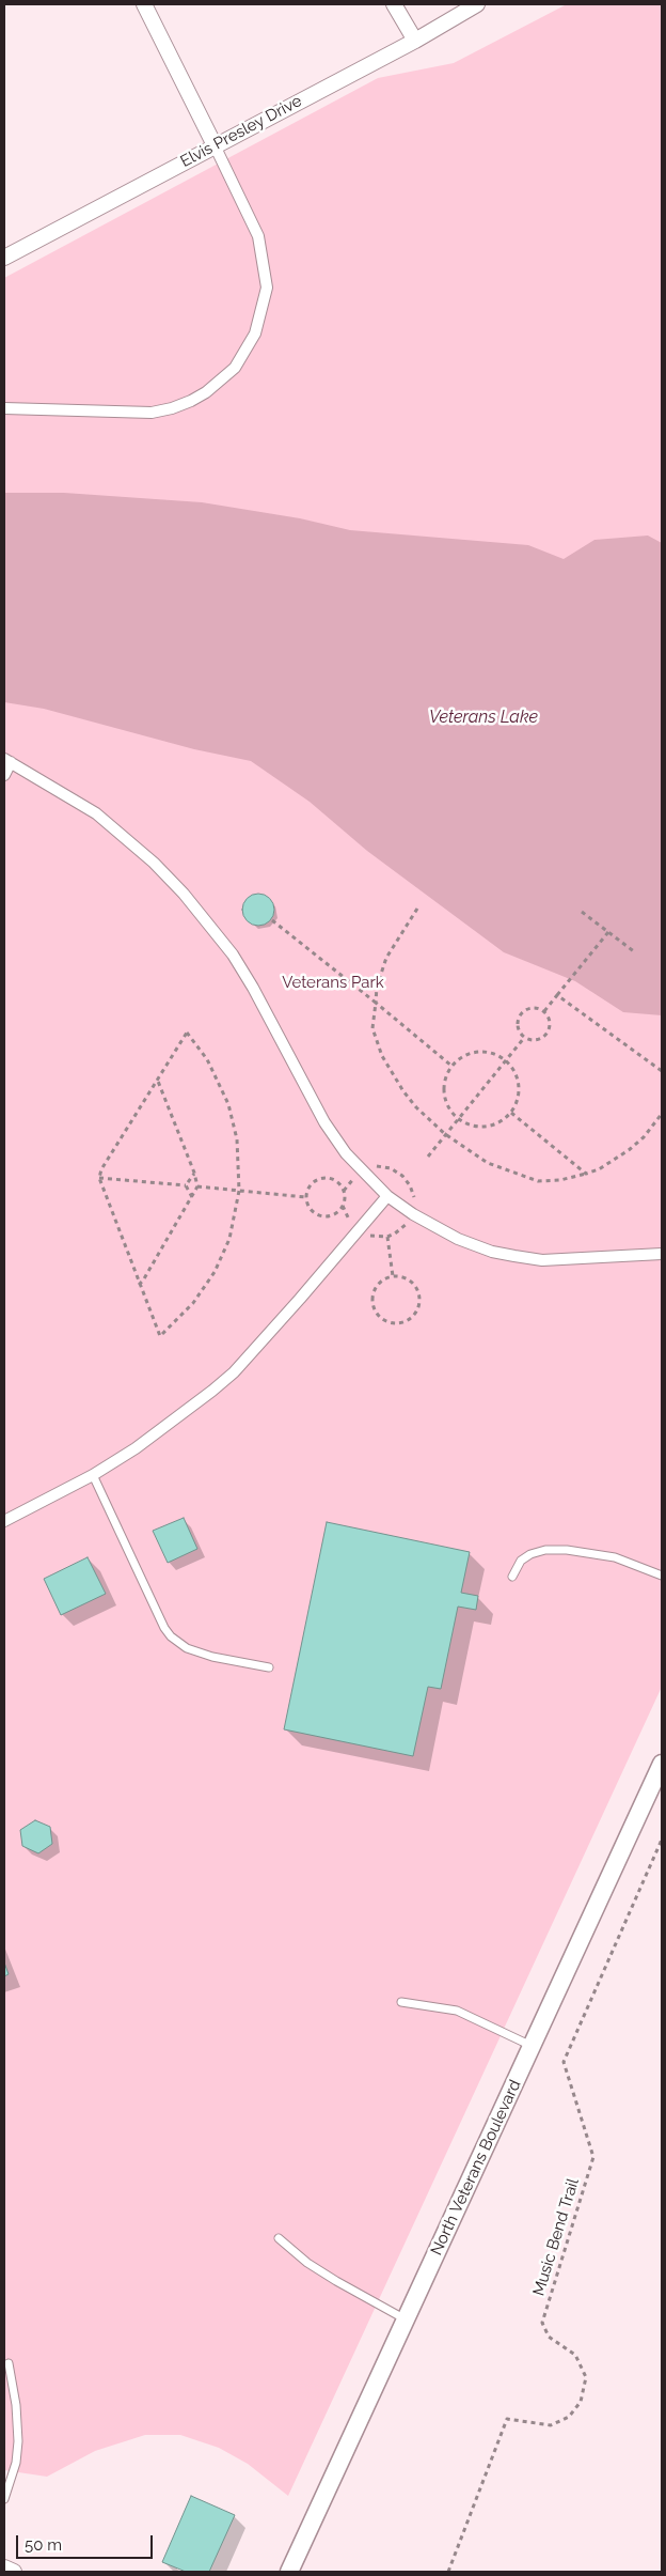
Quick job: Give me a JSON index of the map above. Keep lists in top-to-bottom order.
{
  "streets": {
    "street": ["Elvis Presley Drive", "North Veterans Boulevard"],
    "path": ["Music Bend Trail"]
  },
  "water": ["Veterans Lake"],
  "parks": ["Veterans Park"],
  "scale_bar": "50 m"
}
